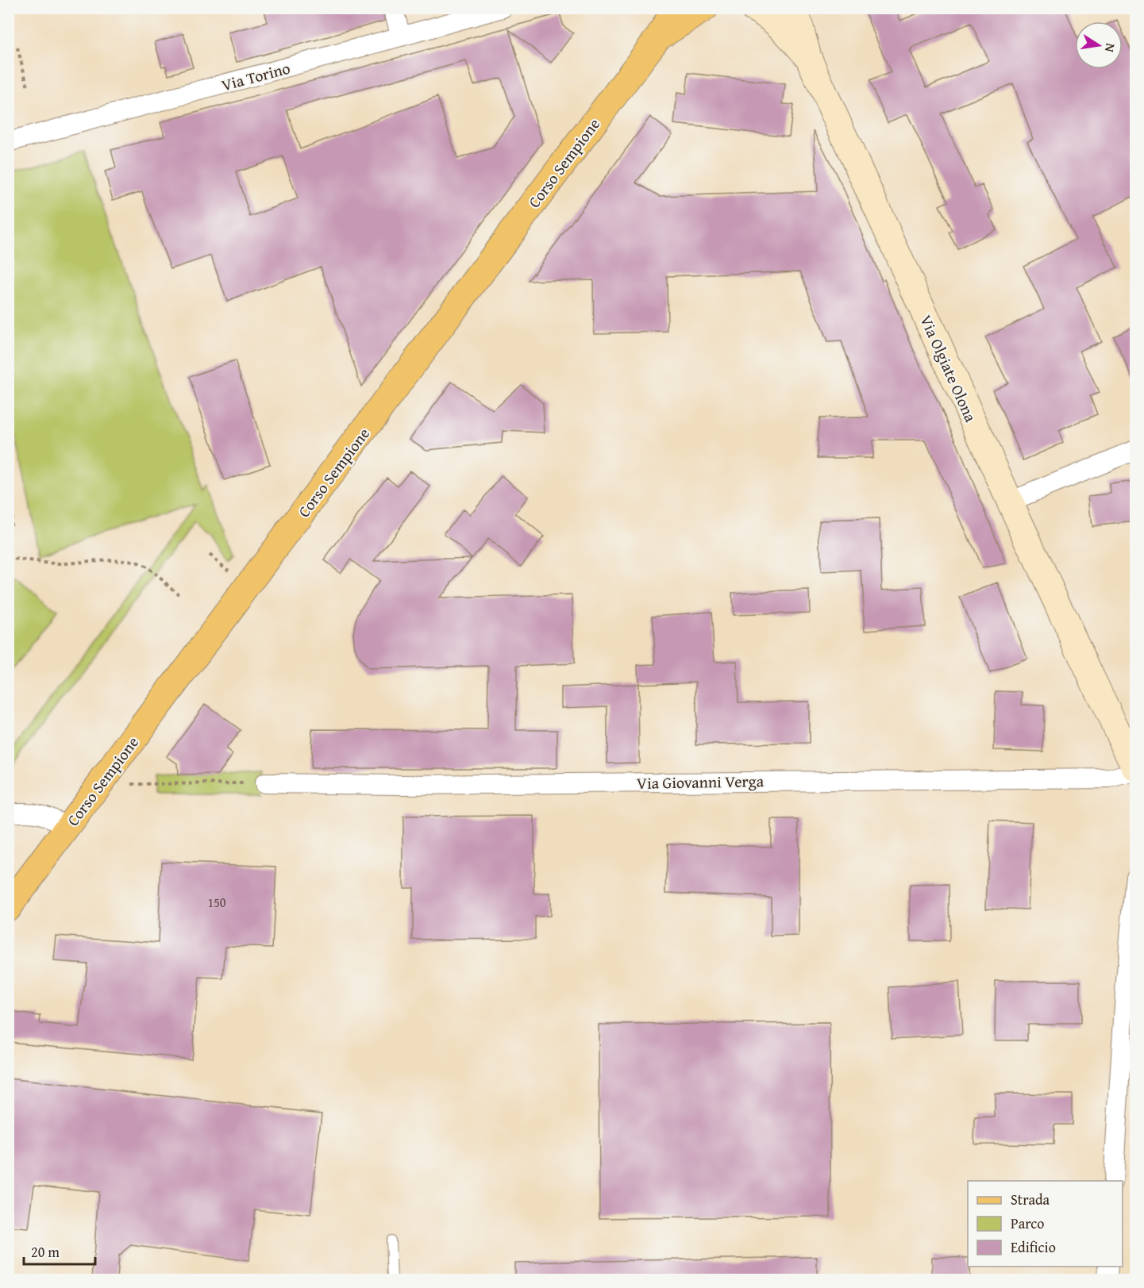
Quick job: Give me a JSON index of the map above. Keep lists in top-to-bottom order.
{
  "streets": {
    "main road": ["Corso Sempione"],
    "street": ["Via Torino", "Via Olgiate Olona", "Via Giovanni Verga"]
  },
  "house_numbers": ["150"],
  "legend": ["Strada", "Parco", "Edificio"],
  "scale_bar": "20 m",
  "north": "right"
}
